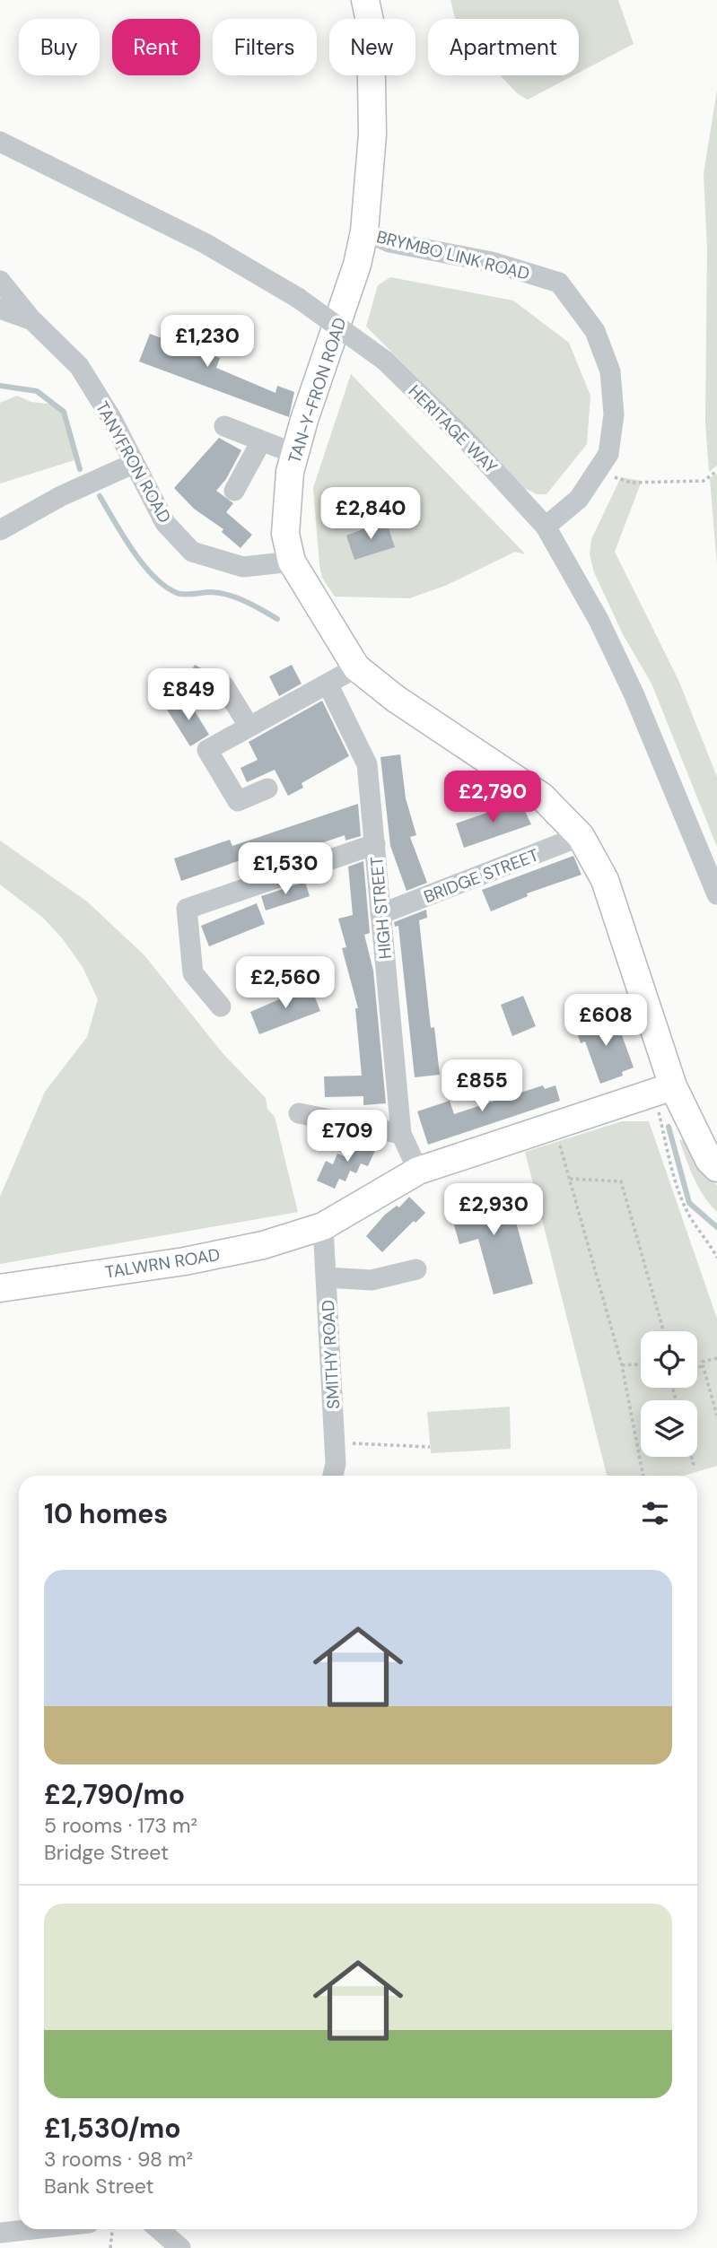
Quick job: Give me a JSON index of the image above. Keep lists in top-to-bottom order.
{
  "streets": {
    "main road": ["TAN-Y-FRON ROAD", "TALWRN ROAD"],
    "street": [
      "BRYMBO LINK ROAD",
      "HERITAGE WAY",
      "TANYFRON ROAD",
      "BRIDGE STREET",
      "HIGH STREET",
      "SMITHY ROAD"
    ]
  },
  "crossings": [
    ["BRYMBO LINK ROAD", "TAN-Y-FRON ROAD"],
    ["BRYMBO LINK ROAD", "HERITAGE WAY"],
    ["TAN-Y-FRON ROAD", "TANYFRON ROAD"],
    ["TAN-Y-FRON ROAD", "BRIDGE STREET"],
    ["TAN-Y-FRON ROAD", "TALWRN ROAD"],
    ["BRIDGE STREET", "HIGH STREET"],
    ["HIGH STREET", "TALWRN ROAD"],
    ["TALWRN ROAD", "SMITHY ROAD"]
  ],
  "page": {
    "chip": [
      "Buy",
      "Rent",
      "Filters",
      "New",
      "Apartment"
    ],
    "price": [
      "£1,230",
      "£2,840",
      "£849",
      "£2,790",
      "£1,530",
      "£2,560",
      "£608",
      "£855",
      "£709",
      "£2,930"
    ],
    "heading": "10 homes",
    "list": [
      {
        "name": "£2,790/mo",
        "note": "5 rooms · 173 m² · Bridge Street"
      },
      {
        "name": "£1,530/mo",
        "note": "3 rooms · 98 m² · Bank Street"
      }
    ]
  }
}
